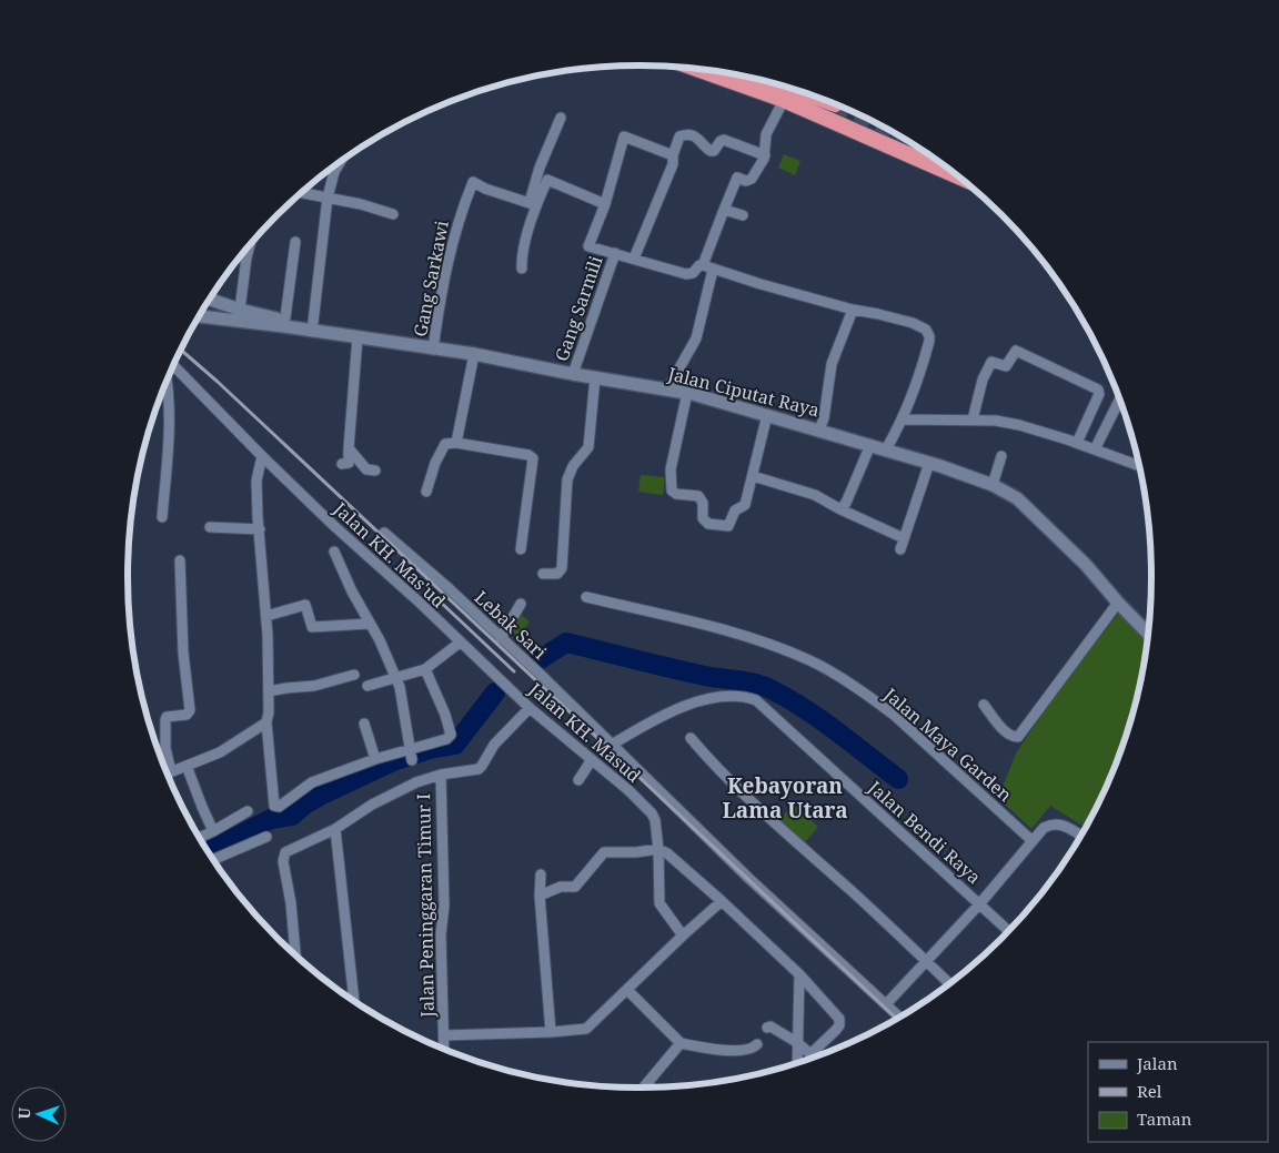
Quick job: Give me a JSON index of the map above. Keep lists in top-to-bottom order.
{
  "streets": {
    "main road": ["Jalan Ciputat Raya"],
    "street": [
      "Gang Sarkawi",
      "Gang Sarmili",
      "Jalan KH. Mas'ud",
      "Lebak Sari",
      "Jalan KH. Masud",
      "Jalan Maya Garden",
      "Jalan Bendi Raya",
      "Jalan Peninggaran Timur I"
    ]
  },
  "crossings": [
    ["Gang Sarkawi", "Jalan Ciputat Raya"],
    ["Gang Sarmili", "Jalan Ciputat Raya"],
    ["Jalan KH. Mas'ud", "Jalan KH. Masud"],
    ["Lebak Sari", "Jalan Bendi Raya"]
  ],
  "districts": ["Kebayoran Lama Utara"],
  "legend": ["Jalan", "Rel", "Taman"],
  "north": "left"
}
